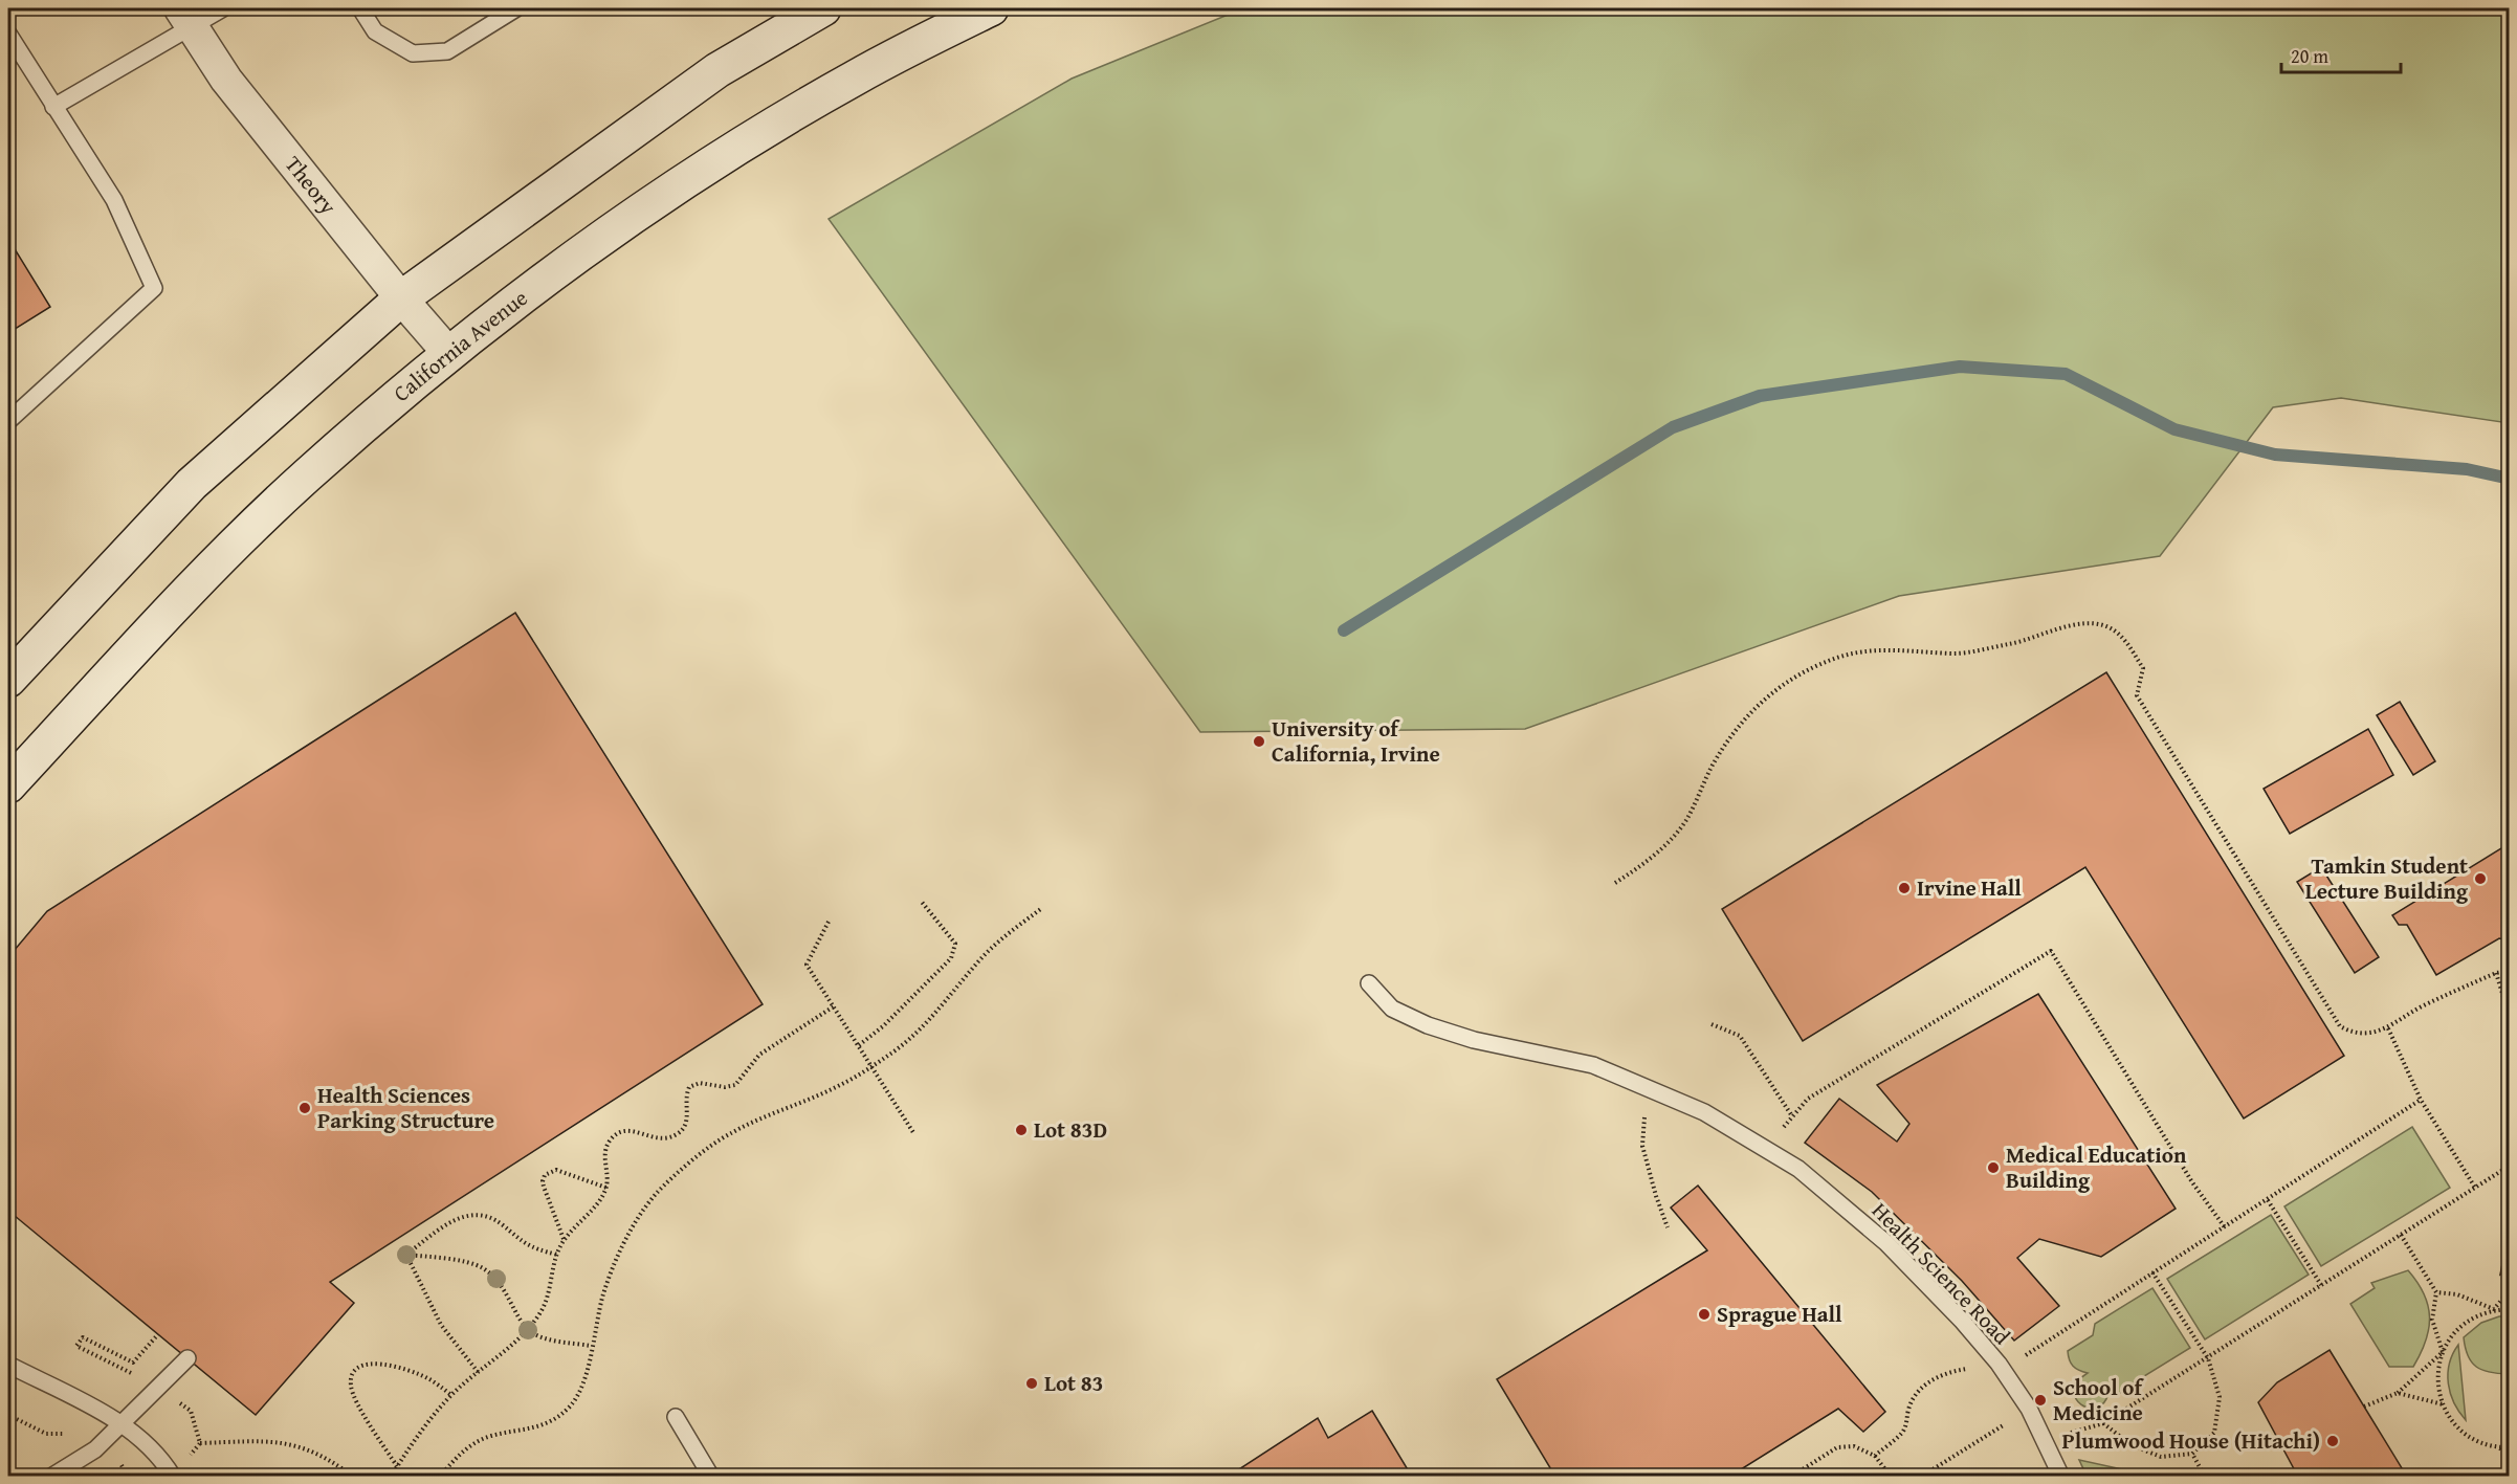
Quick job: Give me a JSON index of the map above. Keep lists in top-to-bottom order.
{
  "streets": {
    "street": ["Theory", "California Avenue"],
    "lane": ["Health Science Road"]
  },
  "crossings": [
    ["Theory", "California Avenue"]
  ],
  "places": [
    "University of California, Irvine",
    "Tamkin Student Lecture Building",
    "Irvine Hall",
    "Health Sciences Parking Structure",
    "Lot 83D",
    "Medical Education Building",
    "Sprague Hall",
    "Lot 83",
    "School of Medicine",
    "Plumwood House (Hitachi)"
  ],
  "scale_bar": "20 m"
}
